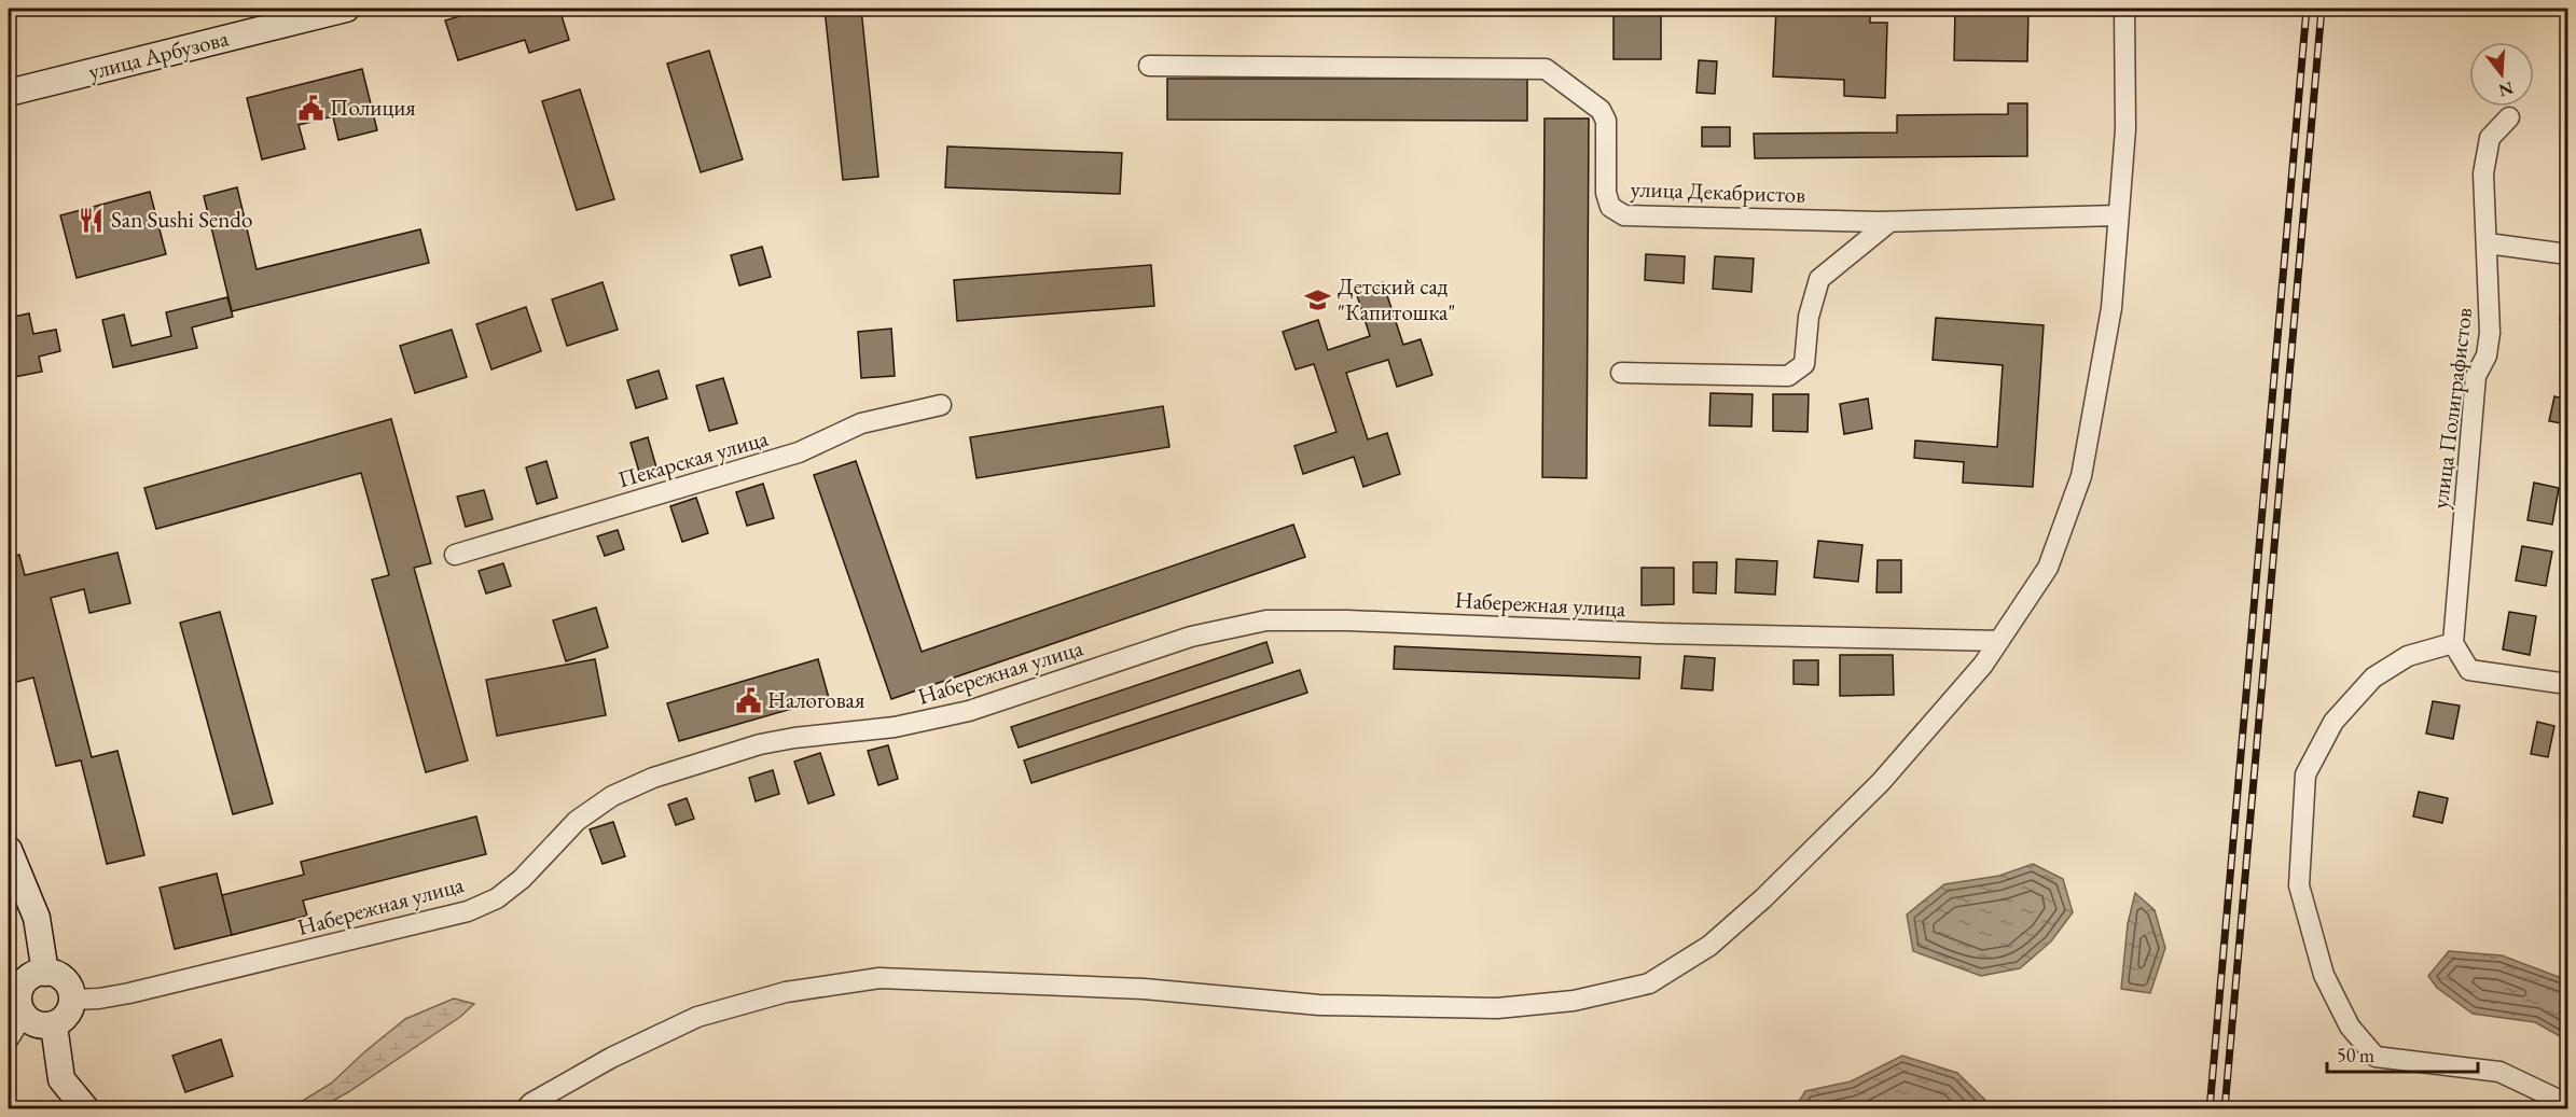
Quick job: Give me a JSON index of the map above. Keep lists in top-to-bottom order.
{
  "streets": {
    "street": [
      "улица Арбузова",
      "улица Декабристов",
      "улица Полиграфистов",
      "Пекарская улица",
      "Набережная улица"
    ]
  },
  "places": {
    "public building": ["Полиция", "Налоговая"],
    "restaurant": ["San Sushi Sendo"],
    "school or university": ["Детский сад \"Капитошка\""]
  },
  "scale_bar": "50 m",
  "north": "bottom"
}
